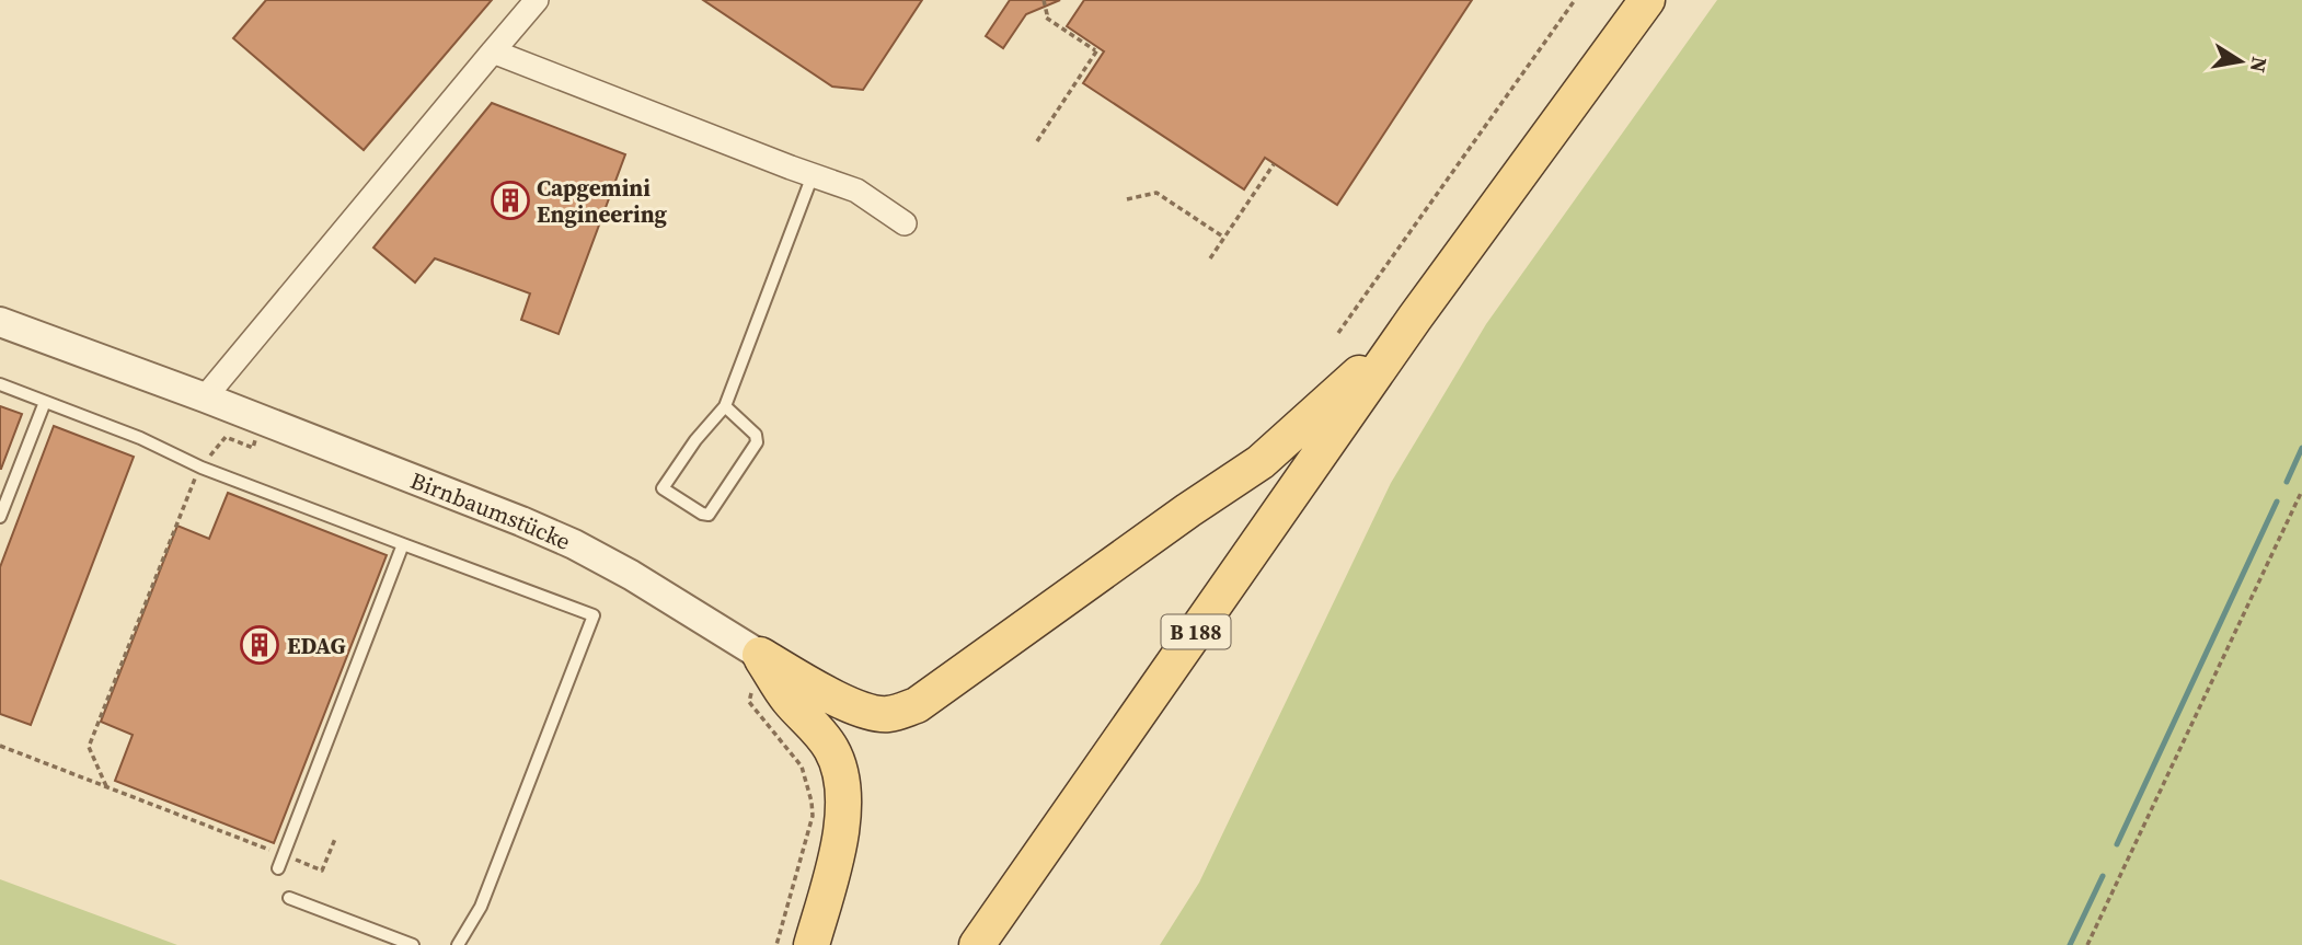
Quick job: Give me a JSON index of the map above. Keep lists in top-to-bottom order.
{
  "streets": {
    "main road": ["B 188"],
    "street": ["Birnbaumstücke"]
  },
  "places": {
    "building": ["Capgemini Engineering", "EDAG"]
  },
  "north": "right"
}
